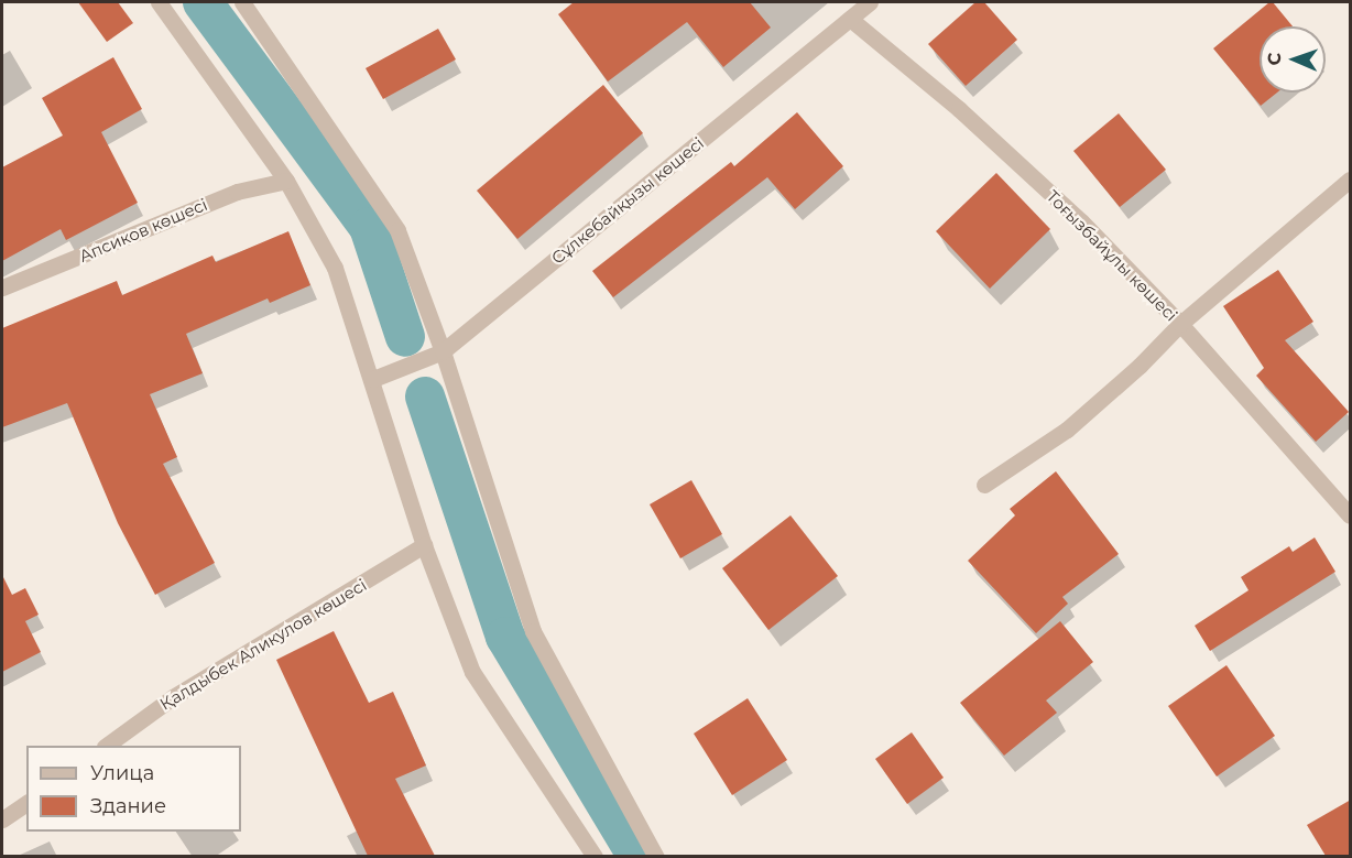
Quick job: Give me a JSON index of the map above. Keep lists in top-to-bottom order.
{
  "streets": {
    "street": [
      "Сұлкебайқызы көшесі",
      "Апсиков көшесі",
      "Тоғызбайұлы көшесі",
      "Қалдыбек Аликулов көшесі"
    ]
  },
  "crossings": [
    ["Сұлкебайқызы көшесі", "Тоғызбайұлы көшесі"]
  ],
  "legend": ["Улица", "Здание"],
  "north": "left"
}
